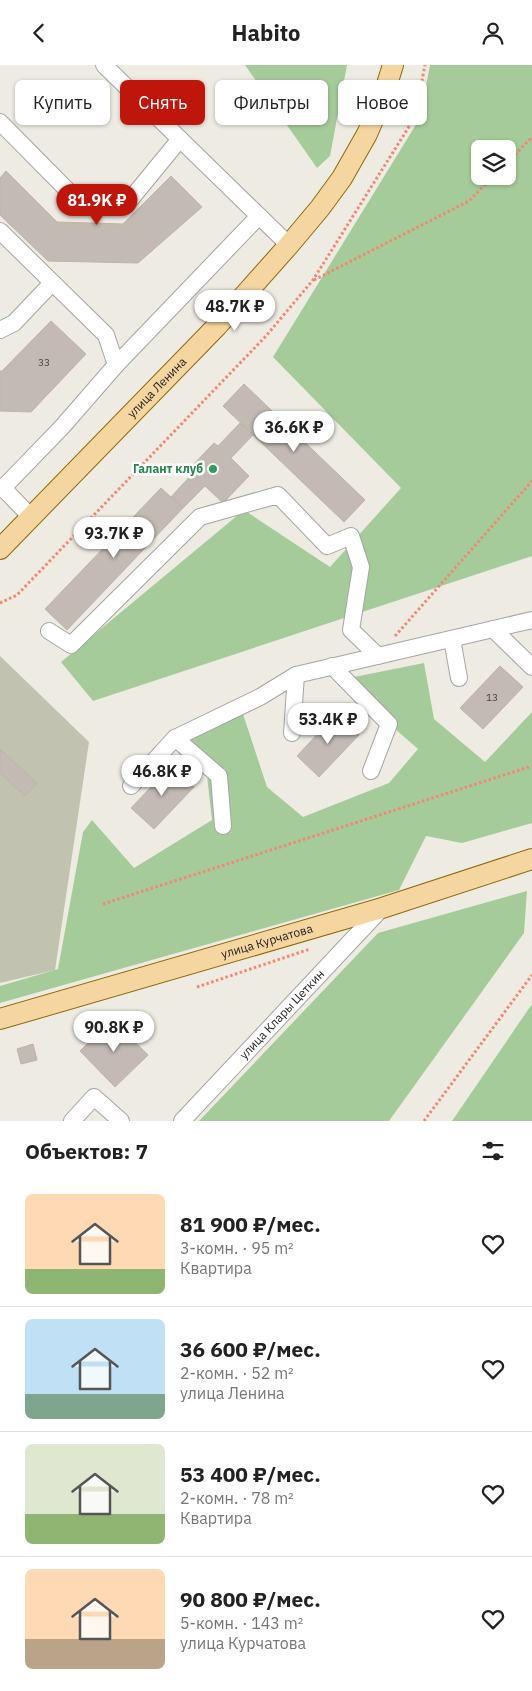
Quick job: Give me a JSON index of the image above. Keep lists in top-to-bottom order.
{
  "streets": {
    "main road": ["улица Ленина", "улица Курчатова"],
    "street": ["улица Клары Цеткин"]
  },
  "crossings": [
    ["улица Курчатова", "улица Клары Цеткин"]
  ],
  "places": ["Галант клуб"],
  "house_numbers": ["33", "13"],
  "page": {
    "header": "Habito",
    "chip": [
      "Купить",
      "Снять",
      "Фильтры",
      "Новое"
    ],
    "price": [
      "81.9K ₽",
      "48.7K ₽",
      "36.6K ₽",
      "93.7K ₽",
      "53.4K ₽",
      "46.8K ₽",
      "90.8K ₽"
    ],
    "heading": "Объектов: 7",
    "list": [
      {
        "name": "81 900 ₽/мес.",
        "note": "3-комн. · 95 m² · Квартира"
      },
      {
        "name": "36 600 ₽/мес.",
        "note": "2-комн. · 52 m² · улица Ленина"
      },
      {
        "name": "53 400 ₽/мес.",
        "note": "2-комн. · 78 m² · Квартира"
      },
      {
        "name": "90 800 ₽/мес.",
        "note": "5-комн. · 143 m² · улица Курчатова"
      }
    ]
  }
}
